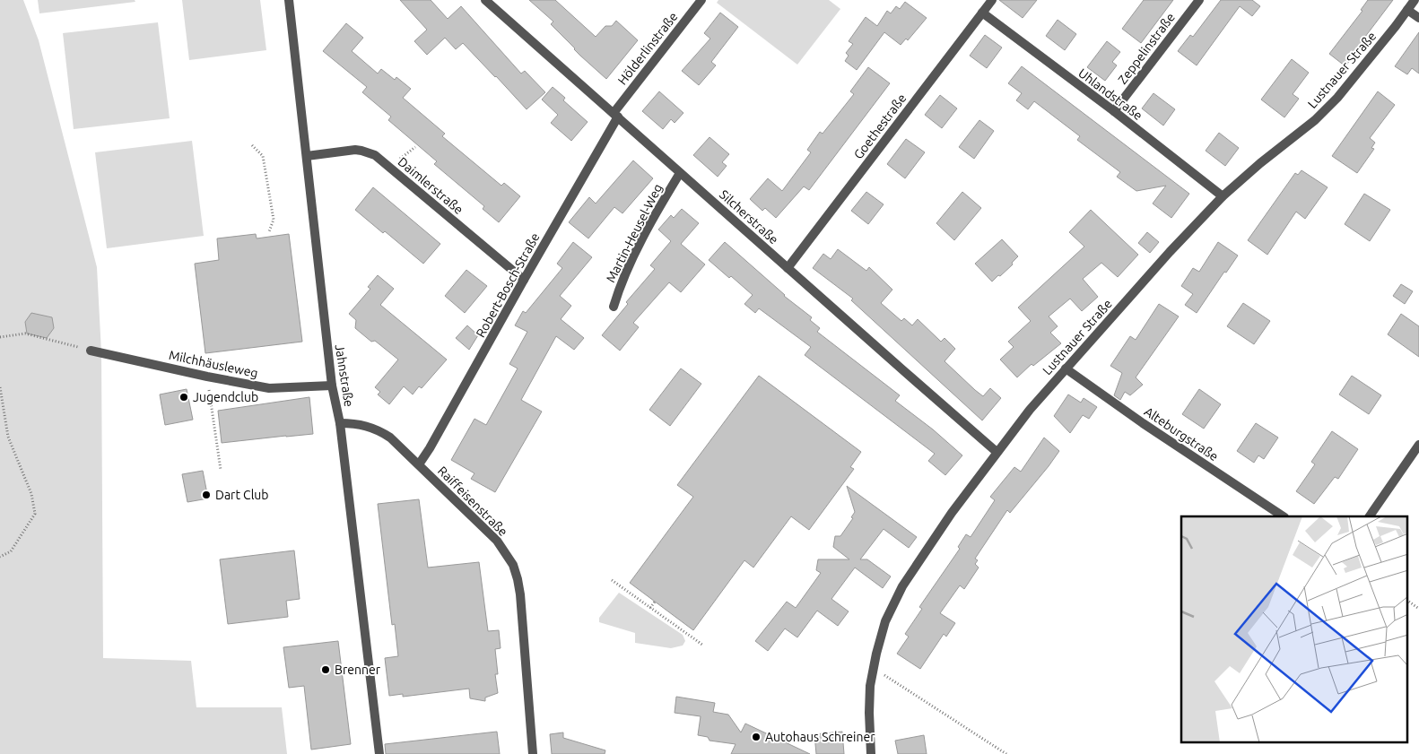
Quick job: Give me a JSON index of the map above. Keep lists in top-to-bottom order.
{
  "streets": {
    "street": [
      "Hölderlinstraße",
      "Zeppelinstraße",
      "Lustnauer Straße",
      "Uhlandstraße",
      "Goethestraße",
      "Daimlerstraße",
      "Silcherstraße",
      "Martin-Heusel-Weg",
      "Robert-Bosch-Straße",
      "Milchhäusleweg",
      "Jahnstraße",
      "Alteburgstraße",
      "Raiffeisenstraße"
    ]
  },
  "crossings": [
    ["Hölderlinstraße", "Silcherstraße"],
    ["Hölderlinstraße", "Robert-Bosch-Straße"],
    ["Zeppelinstraße", "Uhlandstraße"],
    ["Lustnauer Straße", "Uhlandstraße"],
    ["Lustnauer Straße", "Silcherstraße"],
    ["Lustnauer Straße", "Alteburgstraße"],
    ["Uhlandstraße", "Goethestraße"],
    ["Goethestraße", "Silcherstraße"],
    ["Daimlerstraße", "Robert-Bosch-Straße"],
    ["Daimlerstraße", "Jahnstraße"],
    ["Silcherstraße", "Martin-Heusel-Weg"],
    ["Silcherstraße", "Robert-Bosch-Straße"],
    ["Robert-Bosch-Straße", "Raiffeisenstraße"],
    ["Milchhäusleweg", "Jahnstraße"],
    ["Jahnstraße", "Raiffeisenstraße"]
  ],
  "places": [
    "Jugendclub",
    "Dart Club",
    "Brenner",
    "Autohaus Schreiner"
  ]
}
